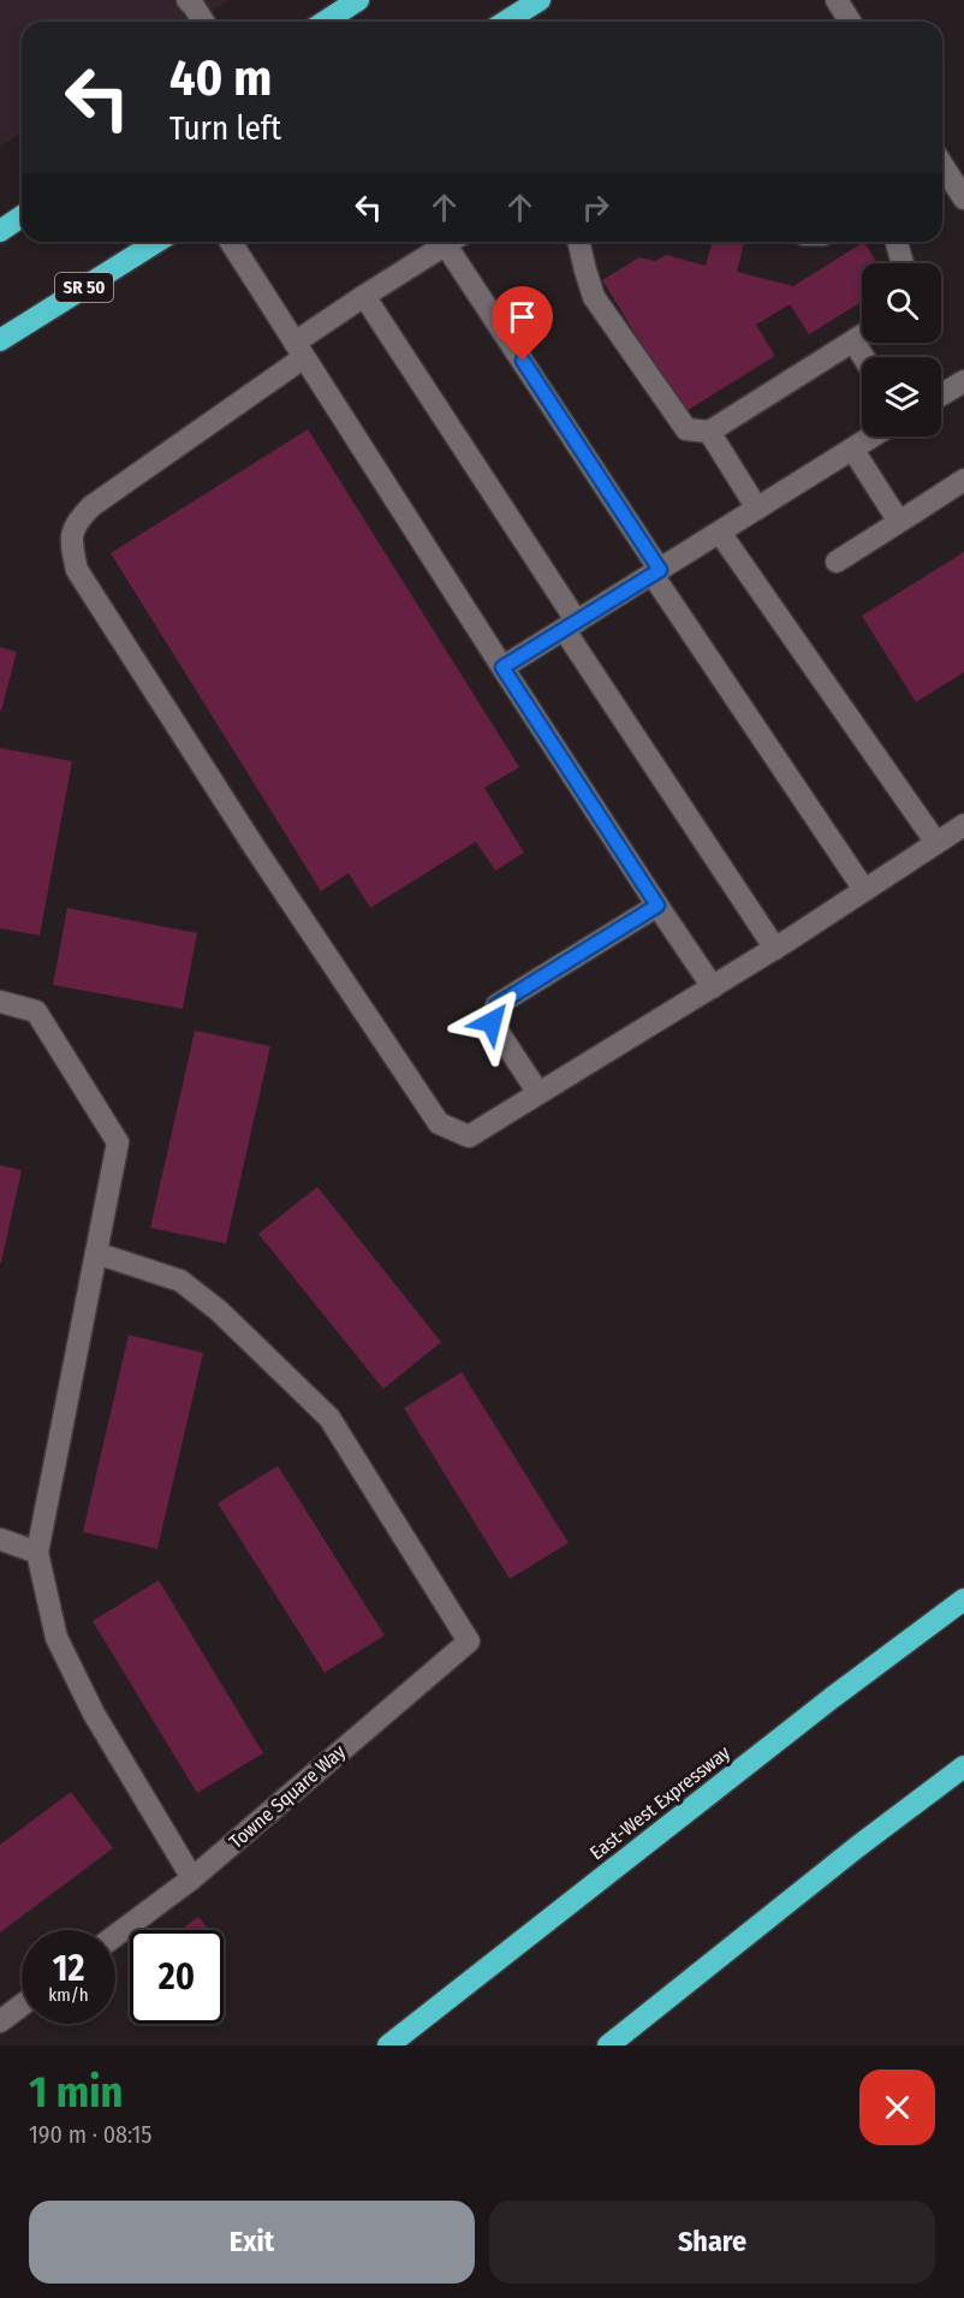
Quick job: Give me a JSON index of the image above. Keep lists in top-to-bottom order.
{
  "streets": {
    "highway": ["SR 50", "East-West Expressway"],
    "street": ["Towne Square Way"]
  },
  "page": {
    "turn": ["40 m", "Turn left"],
    "speed": "12 km/h",
    "limit": "20",
    "heading": ["1 min", "190 m · 08:15"],
    "buttons": ["Exit", "Share"]
  }
}
